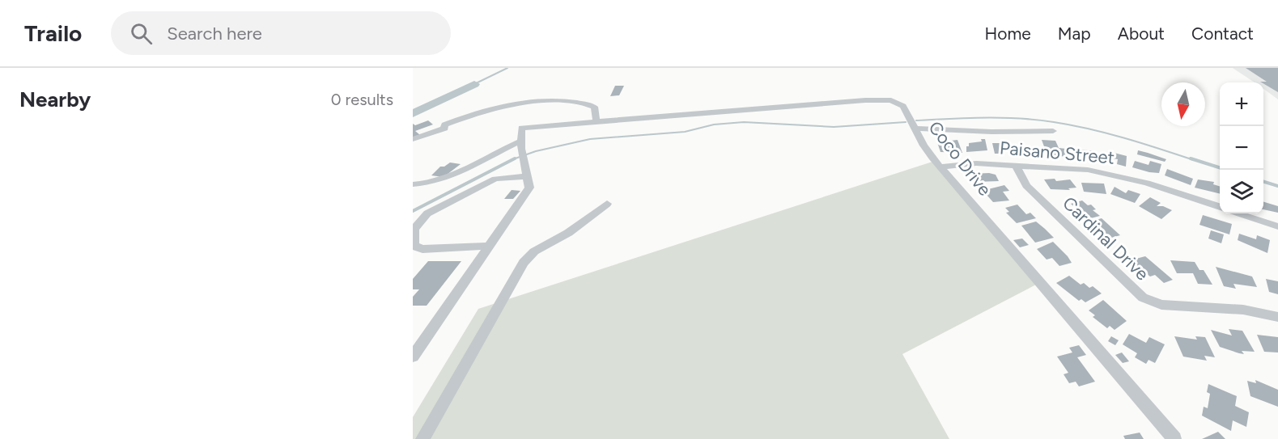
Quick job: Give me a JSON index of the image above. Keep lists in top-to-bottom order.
{
  "streets": {
    "street": ["Paisano Street", "Coco Drive", "Cardinal Drive"]
  },
  "crossings": [
    ["Paisano Street", "Coco Drive"],
    ["Paisano Street", "Cardinal Drive"]
  ],
  "north": "bottom",
  "page": {
    "header": "Trailo",
    "search": "Search here",
    "nav": [
      "Home",
      "Map",
      "About",
      "Contact"
    ],
    "heading": ["Nearby", "0 results"],
    "map_buttons": ["+", "−"]
  }
}
